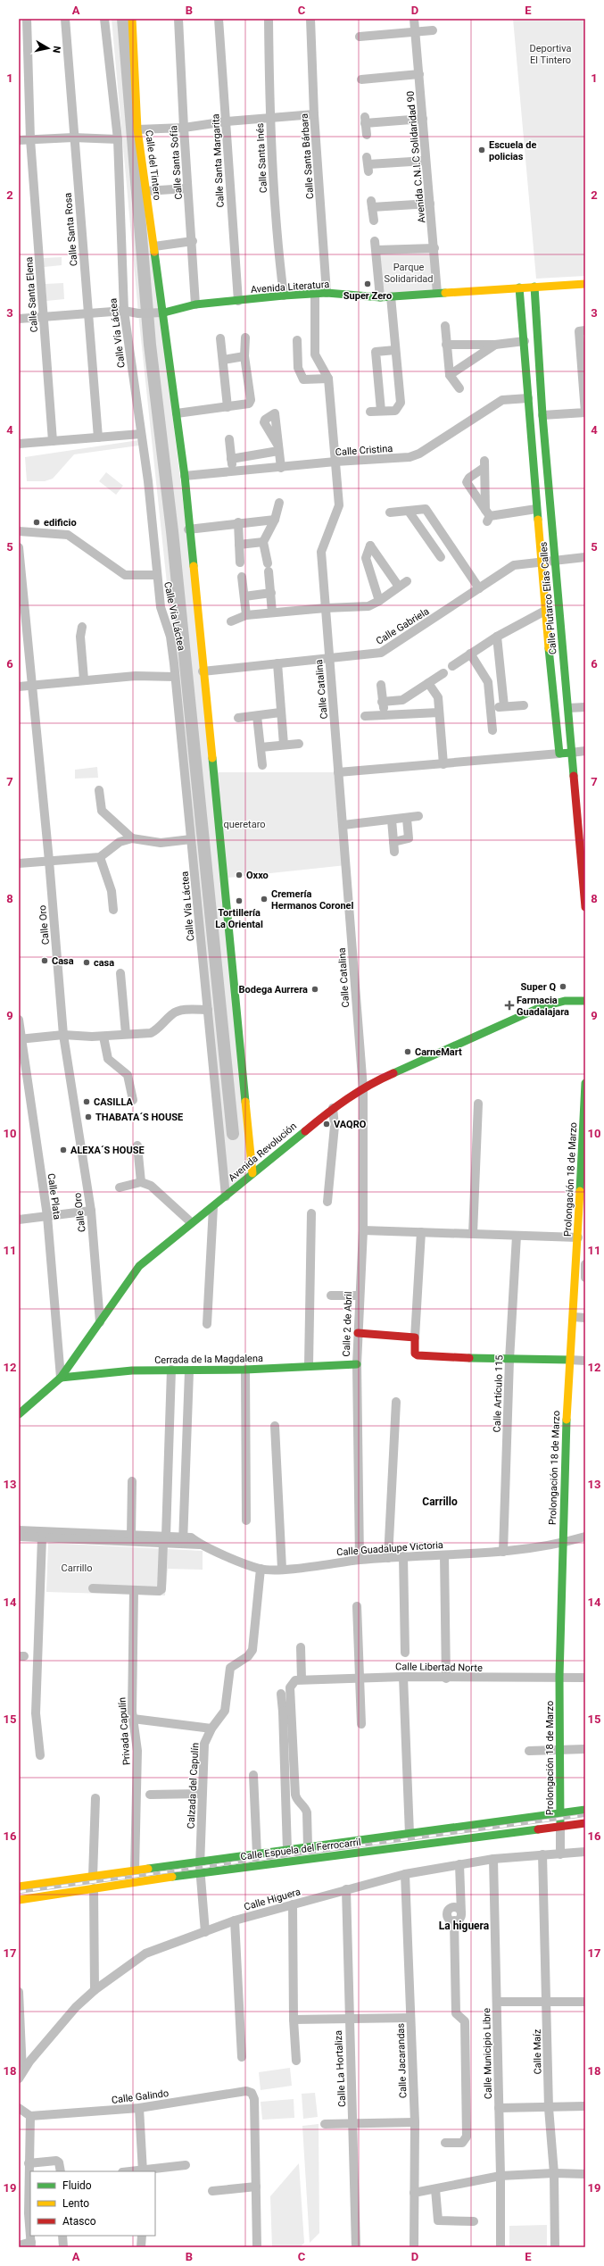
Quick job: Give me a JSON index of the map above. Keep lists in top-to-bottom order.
{
  "streets": {
    "street": [
      "Calle Santa Bárbara",
      "Avenida C.N.I.C Solidaridad 90",
      "Calle Santa Inés",
      "Calle Santa Margarita",
      "Calle Santa Sofía",
      "Calle del Tintero",
      "Calle Santa Rosa",
      "Avenida Literatura",
      "Calle Santa Elena",
      "Calle Vía Láctea",
      "Calle Cristina",
      "Calle Plutarco Elías Calles",
      "Calle Gabriela",
      "Calle Catalina",
      "Calle Oro",
      "Avenida Revolución",
      "Prolongación 18 de Marzo",
      "Calle Plata",
      "Calle 2 de Abril",
      "Cerrada de la Magdalena",
      "Calle Artículo 115",
      "Calle Guadalupe Victoria",
      "Calle Libertad Norte",
      "Privada Capulín",
      "Calzada del Capulín",
      "Calle Espuela del Ferrocarril",
      "Calle Higuera",
      "Calle Maíz",
      "Calle Municipio Libre",
      "Calle Jacarandas",
      "Calle La Hortaliza",
      "Calle Galindo"
    ]
  },
  "crossings": [
    ["Calle Santa Bárbara", "Avenida Literatura"],
    ["Avenida C.N.I.C Solidaridad 90", "Avenida Literatura"],
    ["Calle Santa Inés", "Avenida Literatura"],
    ["Calle Santa Margarita", "Avenida Literatura"],
    ["Calle Santa Sofía", "Avenida Literatura"],
    ["Calle del Tintero", "Avenida Literatura"],
    ["Calle del Tintero", "Calle Vía Láctea"],
    ["Calle Santa Rosa", "Avenida Literatura"],
    ["Avenida Literatura", "Calle Santa Elena"],
    ["Avenida Literatura", "Calle Vía Láctea"],
    ["Avenida Literatura", "Calle Plutarco Elías Calles"],
    ["Avenida Literatura", "Calle Catalina"],
    ["Calle Vía Láctea", "Calle Cristina"],
    ["Calle Vía Láctea", "Calle Gabriela"],
    ["Calle Vía Láctea", "Avenida Revolución"],
    ["Calle Cristina", "Calle Plutarco Elías Calles"],
    ["Calle Cristina", "Calle Catalina"],
    ["Calle Plutarco Elías Calles", "Calle Gabriela"],
    ["Calle Gabriela", "Calle Catalina"],
    ["Calle Catalina", "Avenida Revolución"],
    ["Calle Catalina", "Calle 2 de Abril"],
    ["Calle Oro", "Avenida Revolución"],
    ["Avenida Revolución", "Calle Plata"],
    ["Avenida Revolución", "Calle 2 de Abril"],
    ["Avenida Revolución", "Cerrada de la Magdalena"],
    ["Prolongación 18 de Marzo", "Calle Guadalupe Victoria"],
    ["Prolongación 18 de Marzo", "Calle Libertad Norte"],
    ["Prolongación 18 de Marzo", "Calle Espuela del Ferrocarril"],
    ["Prolongación 18 de Marzo", "Calle Higuera"],
    ["Calle Plata", "Cerrada de la Magdalena"],
    ["Calle 2 de Abril", "Cerrada de la Magdalena"],
    ["Calle 2 de Abril", "Calle Guadalupe Victoria"],
    ["Calle Artículo 115", "Calle Guadalupe Victoria"],
    ["Calle Guadalupe Victoria", "Calzada del Capulín"],
    ["Privada Capulín", "Calle Espuela del Ferrocarril"],
    ["Calzada del Capulín", "Calle Espuela del Ferrocarril"],
    ["Calzada del Capulín", "Calle Higuera"],
    ["Calle Higuera", "Calle Maíz"],
    ["Calle Higuera", "Calle Municipio Libre"],
    ["Calle Higuera", "Calle Jacarandas"],
    ["Calle Higuera", "Calle La Hortaliza"]
  ],
  "districts": ["Carrillo", "La higuera"],
  "parks": [
    "Deportiva El Tintero",
    "Parque Solidaridad",
    "queretaro",
    "Carrillo"
  ],
  "places": {
    "other": [
      "Escuela de policias",
      "Super Zero",
      "edificio",
      "Oxxo",
      "Cremería Hermanos Coronel",
      "Tortillería La Oriental",
      "Casa",
      "casa",
      "Super Q",
      "Bodega Aurrera",
      "CarneMart",
      "CASILLA",
      "THABATA´S HOUSE",
      "VAQRO",
      "ALEXA´S HOUSE"
    ],
    "health": ["Farmacia Guadalajara"]
  },
  "legend": ["Fluido", "Lento", "Atasco"],
  "north": "right",
  "grid": {
    "columns": [
      "A",
      "B",
      "C",
      "D",
      "E"
    ],
    "rows": [
      "1",
      "2",
      "3",
      "4",
      "5",
      "6",
      "7",
      "8",
      "9",
      "10",
      "11",
      "12",
      "13",
      "14",
      "15",
      "16",
      "17",
      "18",
      "19"
    ]
  }
}
